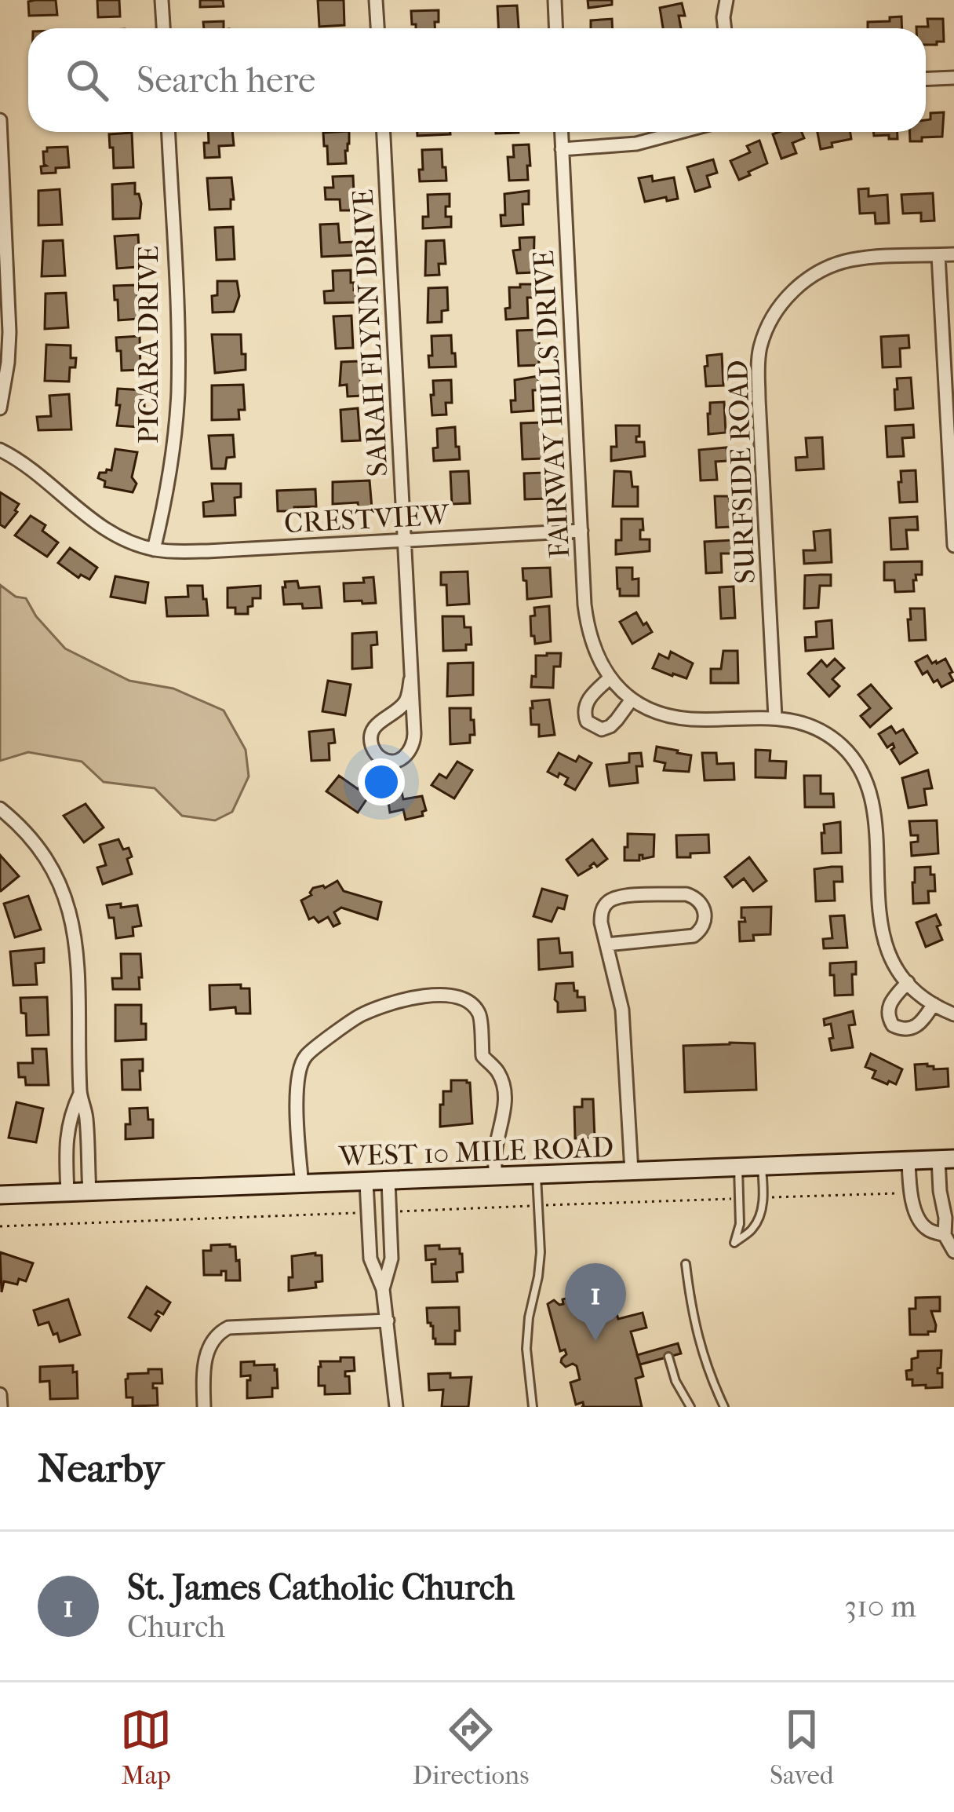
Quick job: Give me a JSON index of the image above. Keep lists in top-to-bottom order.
{
  "streets": {
    "main road": ["WEST 10 MILE ROAD"],
    "street": [
      "SARAH FLYNN DRIVE",
      "PICARA DRIVE",
      "FAIRWAY HILLS DRIVE",
      "SURFSIDE ROAD",
      "CRESTVIEW"
    ]
  },
  "crossings": [
    ["SARAH FLYNN DRIVE", "CRESTVIEW"],
    ["PICARA DRIVE", "CRESTVIEW"],
    ["FAIRWAY HILLS DRIVE", "SURFSIDE ROAD"],
    ["FAIRWAY HILLS DRIVE", "CRESTVIEW"]
  ],
  "page": {
    "search": "Search here",
    "pins": "1",
    "heading": "Nearby",
    "list": [
      {
        "mark": "1",
        "name": "St. James Catholic Church",
        "note": "Church",
        "value": "310 m"
      }
    ],
    "nav": ["Map", "Directions", "Saved"]
  }
}
